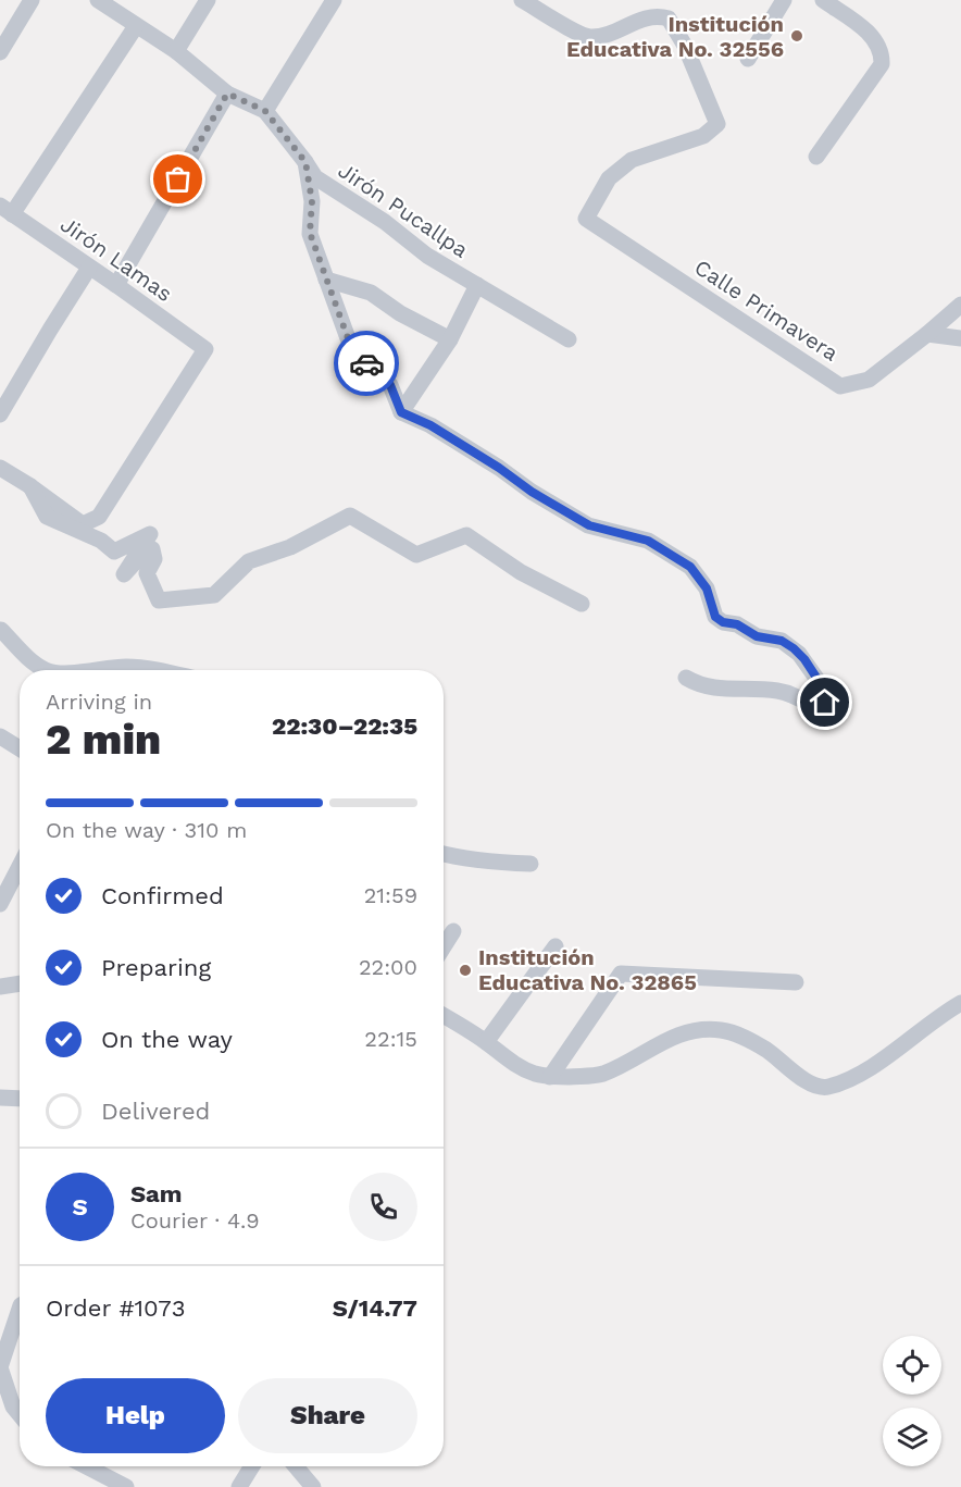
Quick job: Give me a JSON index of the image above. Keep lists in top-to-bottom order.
{
  "streets": {
    "street": ["Jirón Pucallpa", "Jirón Lamas", "Calle Primavera"]
  },
  "places": ["Institución Educativa No. 32556", "Institución Educativa No. 32865"],
  "page": {
    "heading": ["2 min", "Arriving in", "22:30–22:35"],
    "panel": [
      "Sam",
      "Courier · 4.9",
      "Order #1073",
      "S/14.77"
    ],
    "bar": "On the way · 310 m",
    "list": [
      ["Confirmed", "21:59"],
      ["Preparing", "22:00"],
      ["On the way", "22:15"],
      "Delivered"
    ],
    "round": "S",
    "buttons": ["Help", "Share"]
  }
}
